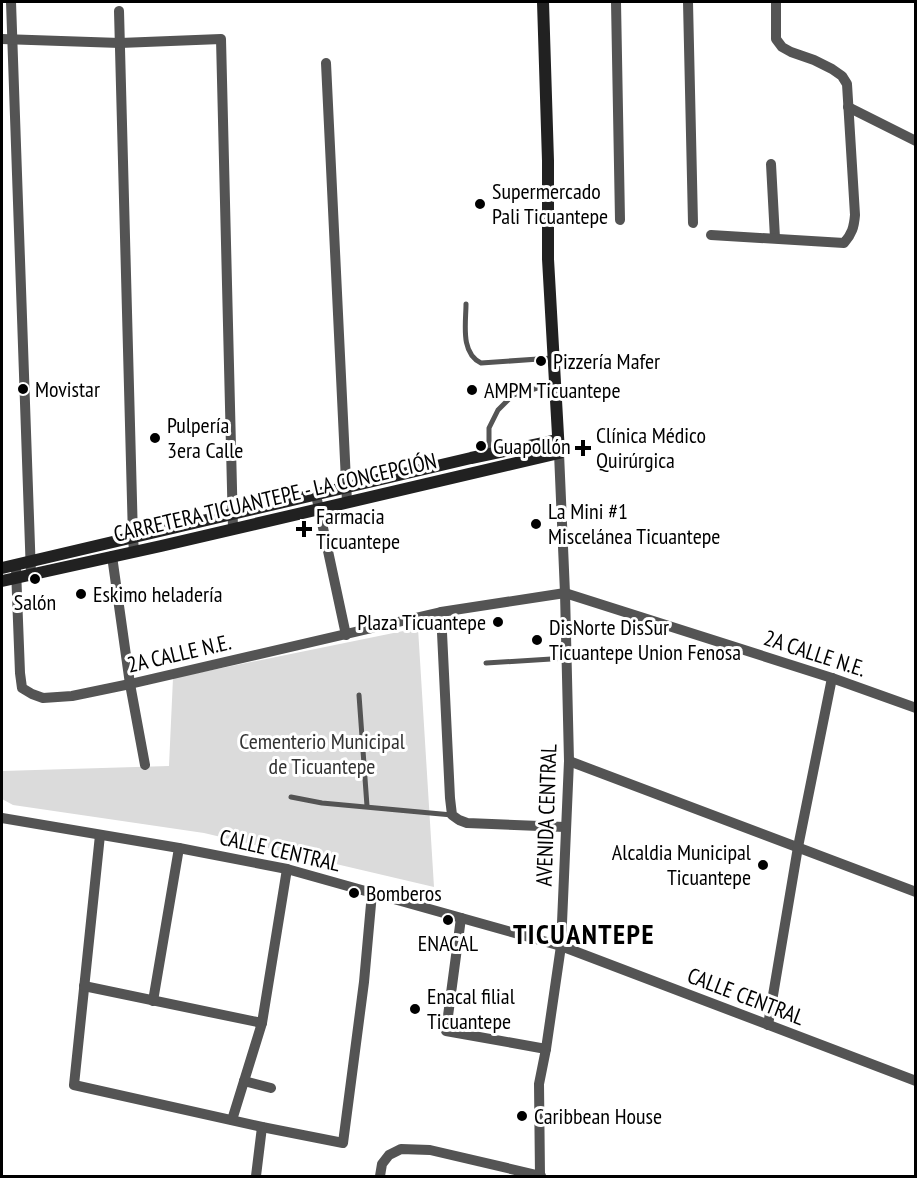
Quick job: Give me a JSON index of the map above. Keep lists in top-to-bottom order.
{
  "streets": {
    "main road": ["CARRETERA TICUANTEPE - LA CONCEPCIÓN"],
    "street": ["2A CALLE N.E.", "AVENIDA CENTRAL", "CALLE CENTRAL"]
  },
  "crossings": [
    ["CARRETERA TICUANTEPE - LA CONCEPCIÓN", "2A CALLE N.E."],
    ["CARRETERA TICUANTEPE - LA CONCEPCIÓN", "AVENIDA CENTRAL"],
    ["2A CALLE N.E.", "AVENIDA CENTRAL"],
    ["AVENIDA CENTRAL", "CALLE CENTRAL"]
  ],
  "districts": ["TICUANTEPE"],
  "parks": ["Cementerio Municipal de Ticuantepe"],
  "places": {
    "other": [
      "Supermercado Pali Ticuantepe",
      "Pizzería Mafer",
      "Movistar",
      "AMPM Ticuantepe",
      "Pulpería 3era Calle",
      "Guapollón",
      "La Mini #1 Miscelánea Ticuantepe",
      "Salón",
      "Eskimo heladería",
      "Plaza Ticuantepe",
      "DisNorte DisSur Ticuantepe Union Fenosa",
      "Alcaldia Municipal Ticuantepe",
      "Bomberos",
      "ENACAL",
      "Enacal filial Ticuantepe",
      "Caribbean House"
    ],
    "health": ["Clínica Médico Quirúrgica", "Farmacia Ticuantepe"]
  }
}
